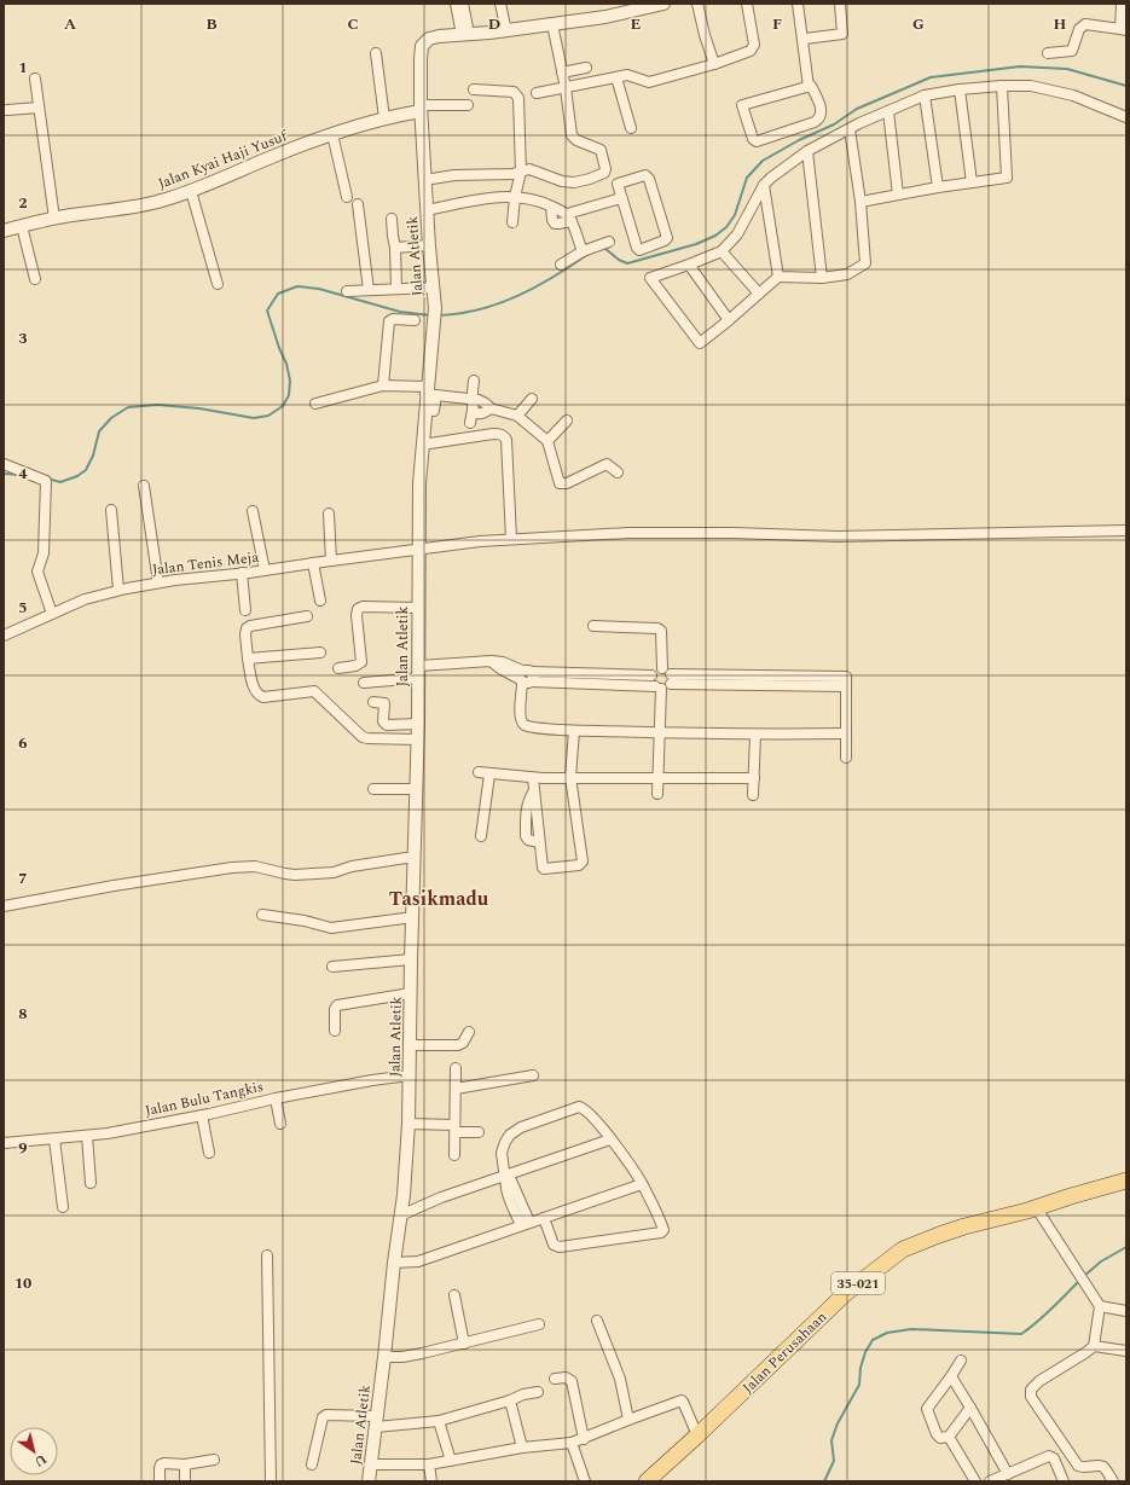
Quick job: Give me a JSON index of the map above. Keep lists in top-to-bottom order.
{
  "streets": {
    "main road": ["35-021", "Jalan Perusahaan"],
    "street": [
      "Jalan Kyai Haji Yusuf",
      "Jalan Atletik",
      "Jalan Tenis Meja",
      "Jalan Bulu Tangkis"
    ]
  },
  "crossings": [
    ["Jalan Kyai Haji Yusuf", "Jalan Atletik"],
    ["Jalan Atletik", "Jalan Tenis Meja"],
    ["Jalan Atletik", "Jalan Bulu Tangkis"]
  ],
  "districts": ["Tasikmadu"],
  "north": "bottom right",
  "grid": {
    "columns": [
      "A",
      "B",
      "C",
      "D",
      "E",
      "F",
      "G",
      "H"
    ],
    "rows": [
      "1",
      "2",
      "3",
      "4",
      "5",
      "6",
      "7",
      "8",
      "9",
      "10"
    ]
  }
}
